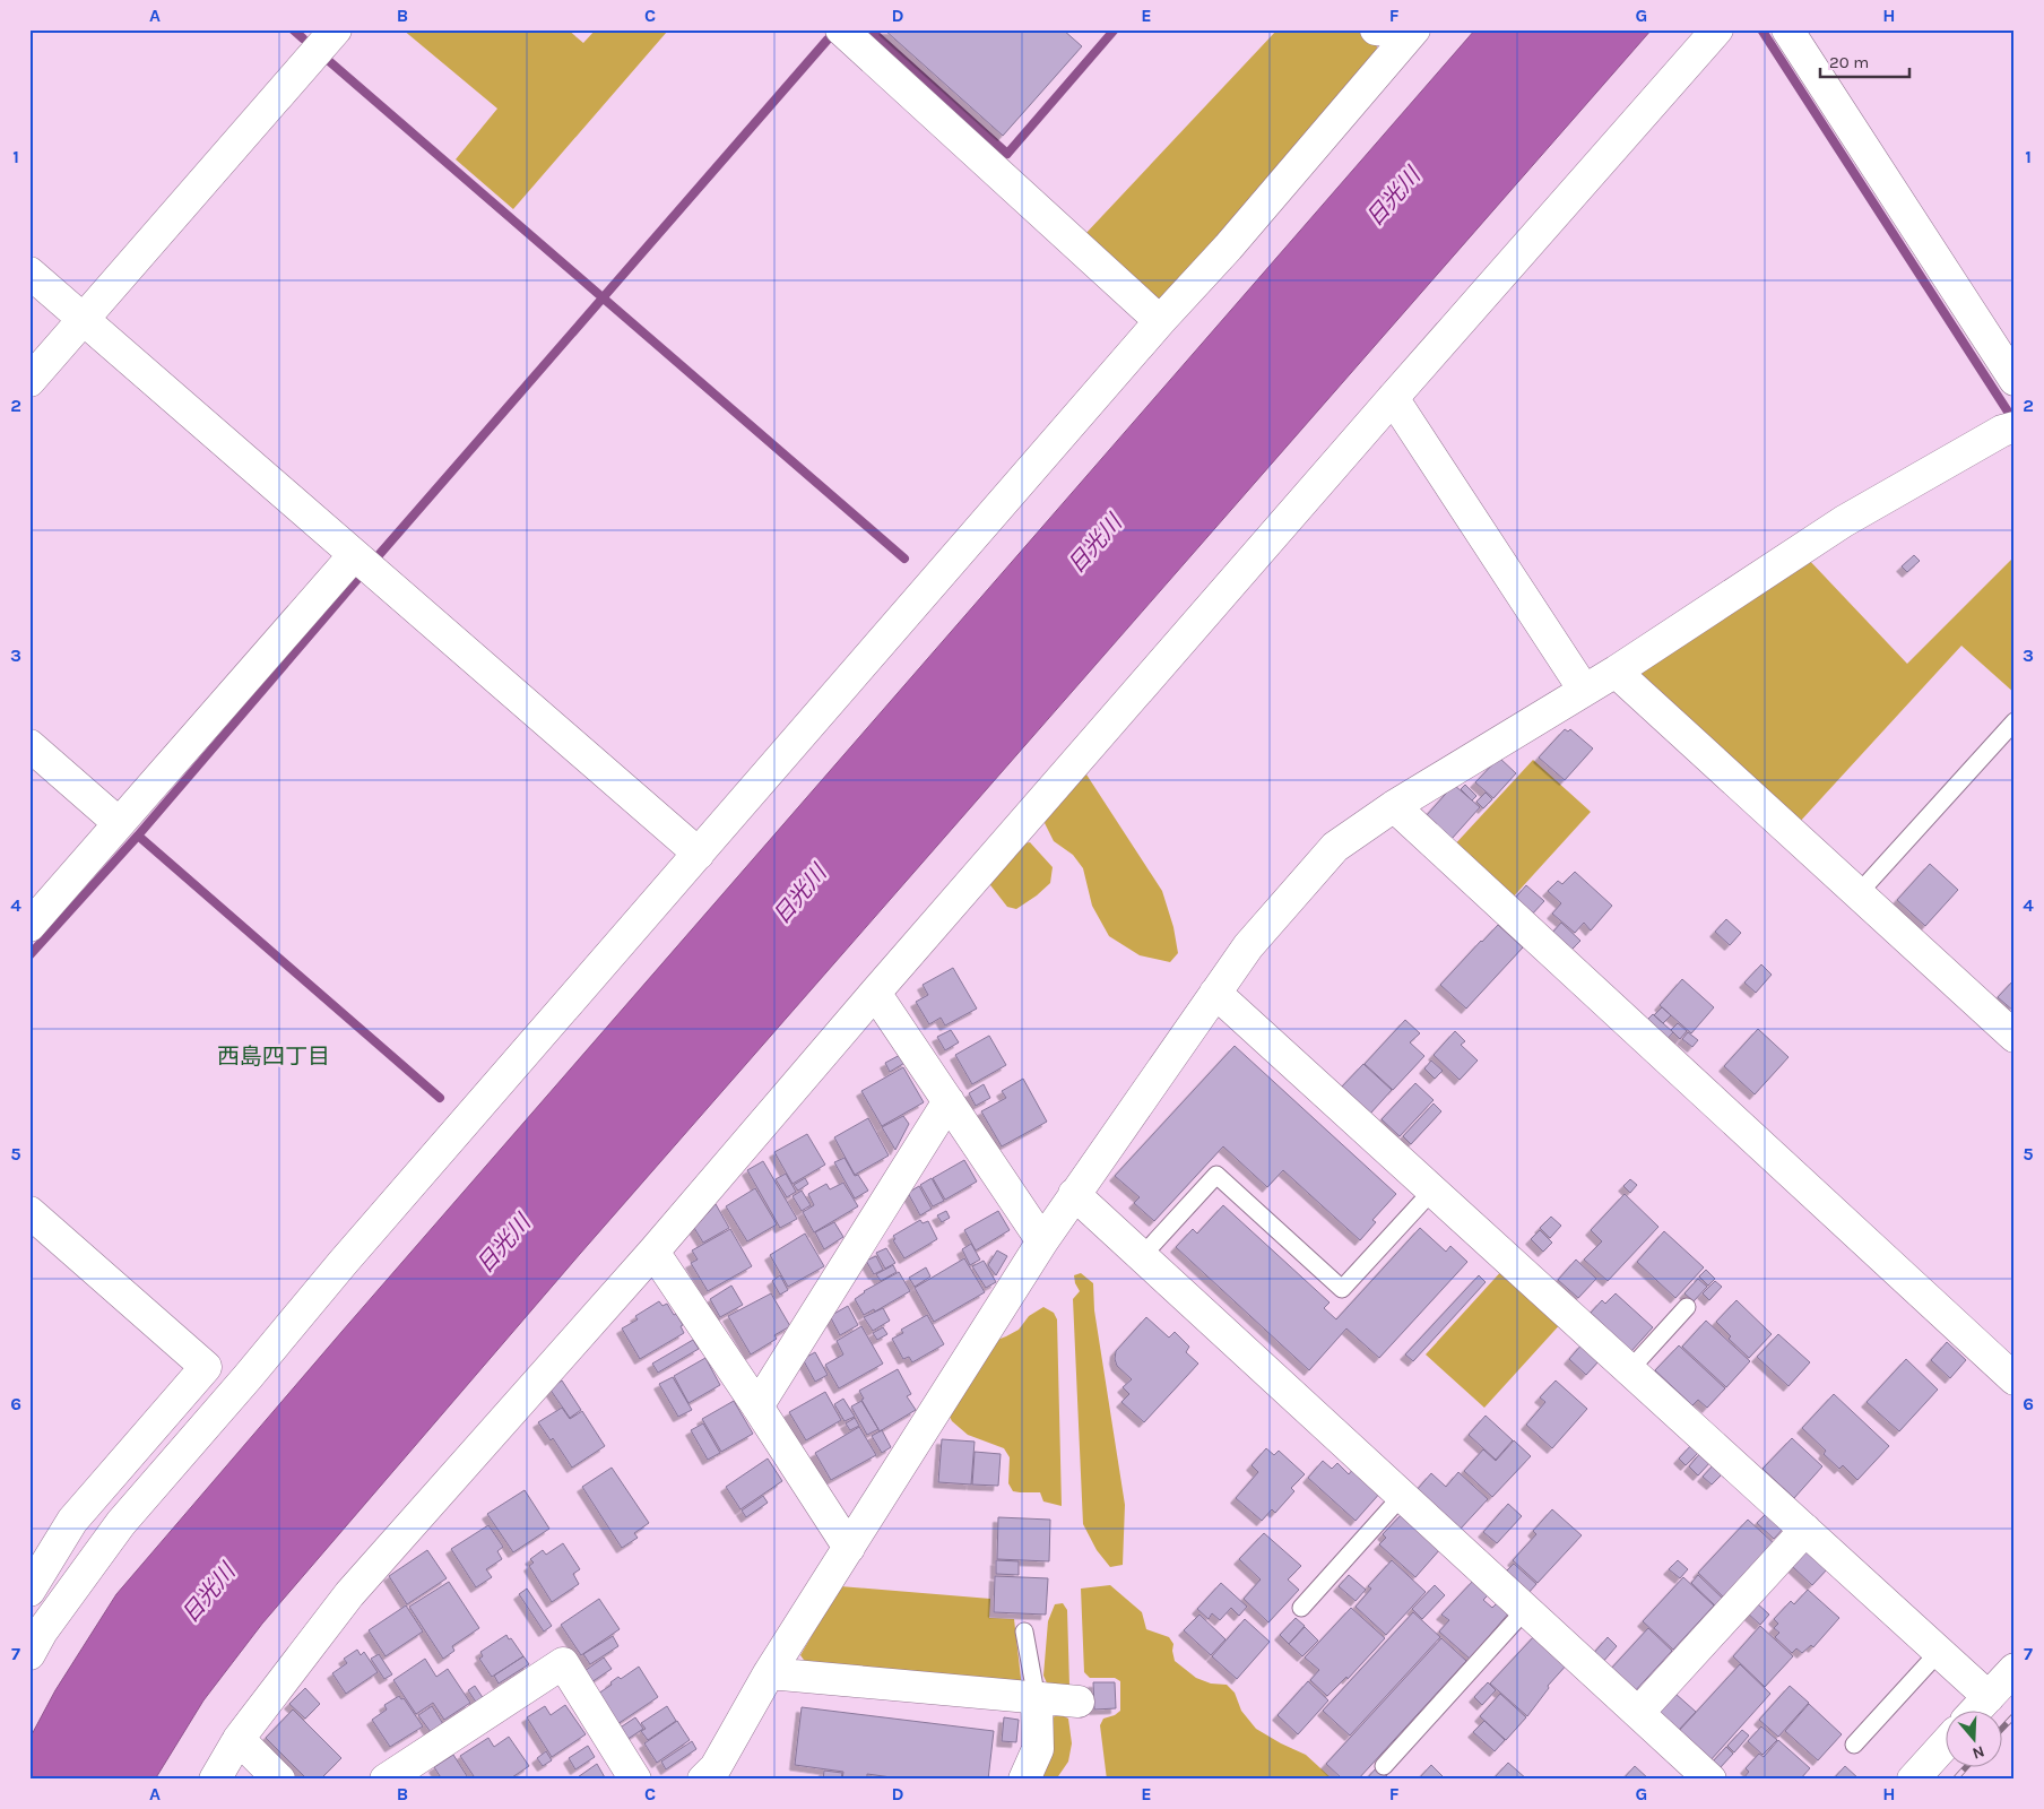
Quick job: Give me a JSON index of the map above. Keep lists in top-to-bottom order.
{
  "districts": ["西島四丁目"],
  "water": ["日光川"],
  "scale_bar": "20 m",
  "north": "bottom",
  "grid": {
    "columns": [
      "A",
      "B",
      "C",
      "D",
      "E",
      "F",
      "G",
      "H"
    ],
    "rows": [
      "1",
      "2",
      "3",
      "4",
      "5",
      "6",
      "7"
    ]
  }
}
